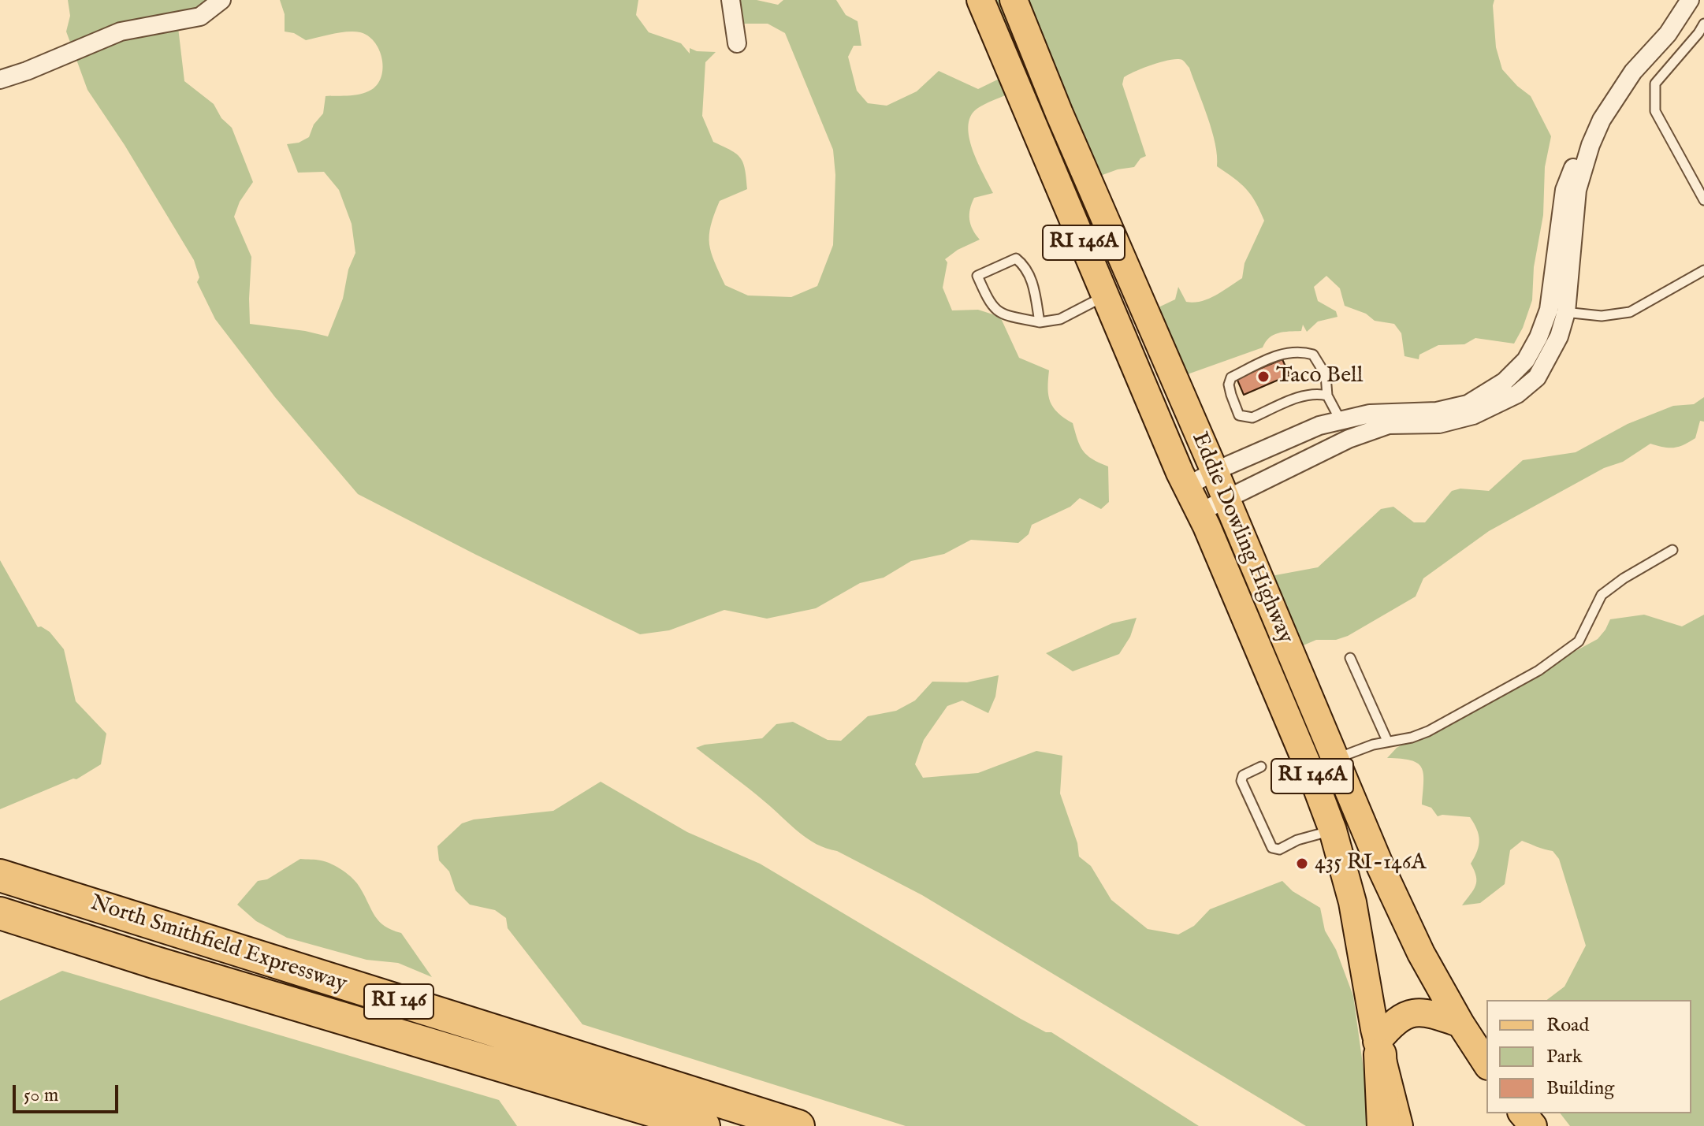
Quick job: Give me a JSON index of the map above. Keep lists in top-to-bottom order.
{
  "streets": {
    "highway": ["North Smithfield Expressway", "RI 146"],
    "main road": ["RI 146A", "Eddie Dowling Highway"]
  },
  "crossings": [
    ["RI 146A", "Eddie Dowling Highway"]
  ],
  "places": ["Taco Bell", "435 RI-146A"],
  "legend": ["Road", "Park", "Building"],
  "scale_bar": "50 m"
}
